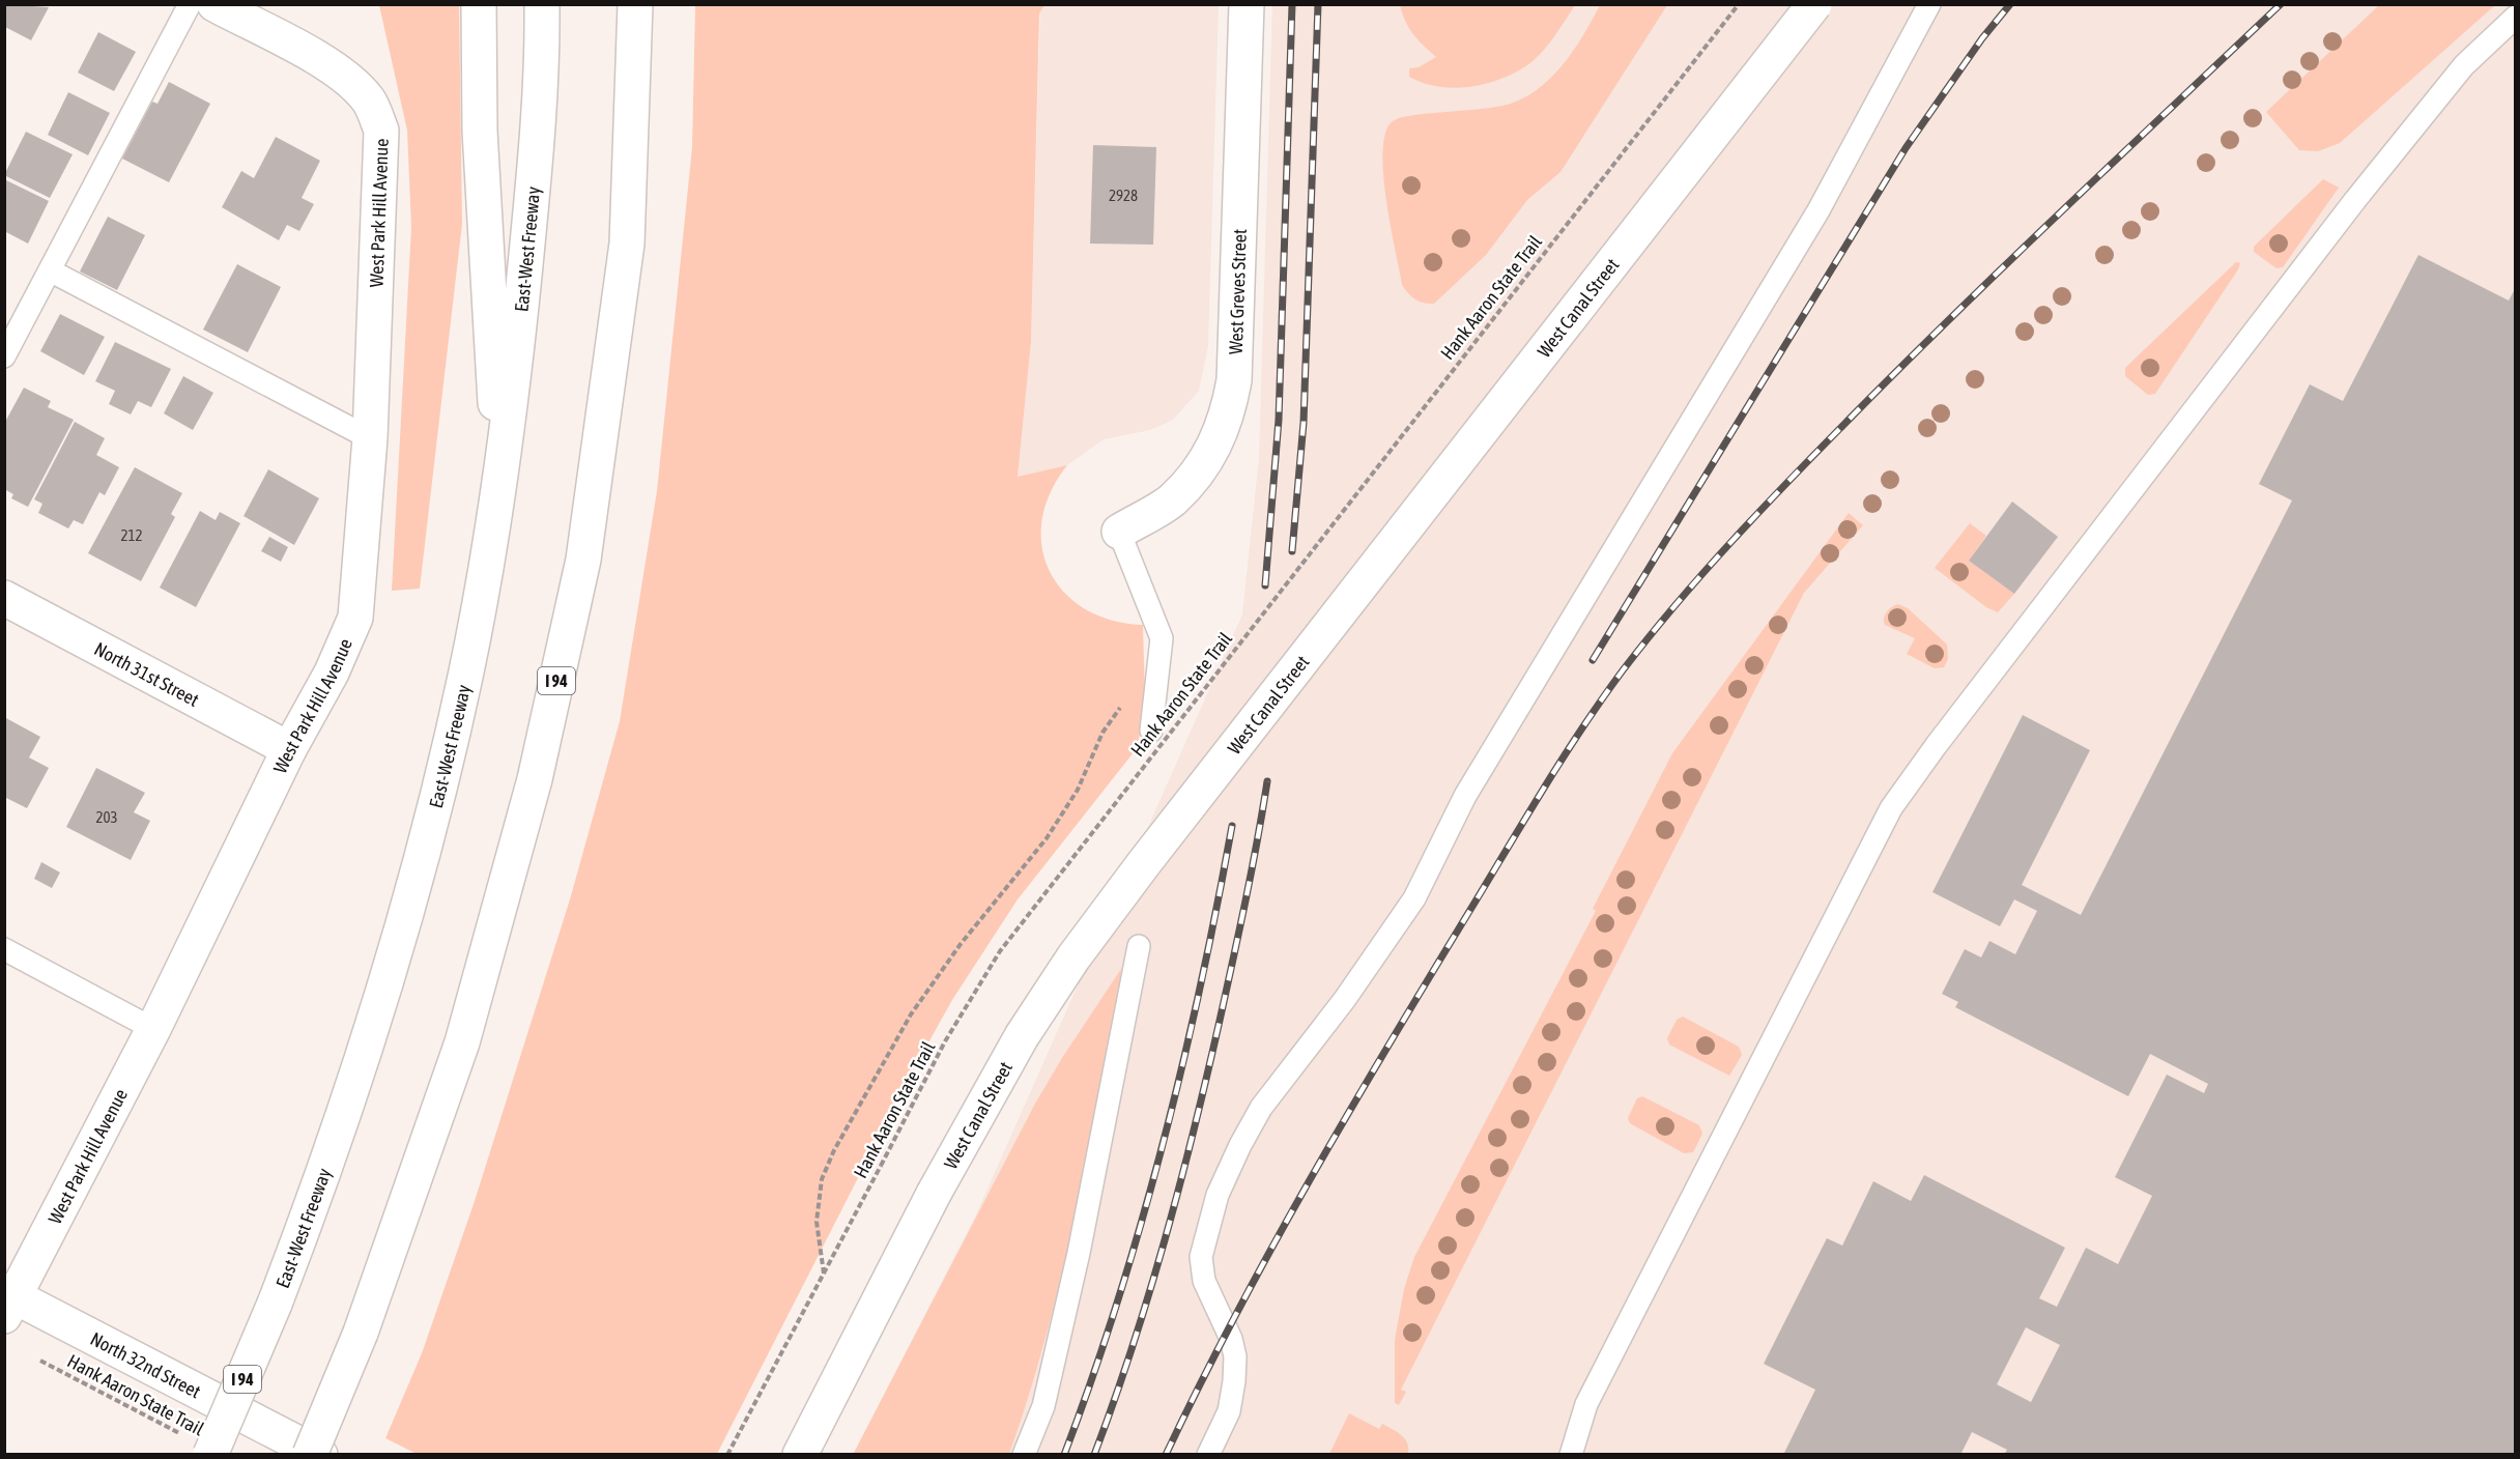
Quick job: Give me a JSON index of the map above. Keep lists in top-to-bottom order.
{
  "streets": {
    "main road": [
      "West Park Hill Avenue",
      "East-West Freeway",
      "West Greves Street",
      "West Canal Street",
      "North 31st Street",
      "I 94",
      "North 32nd Street"
    ],
    "path": ["Hank Aaron State Trail"]
  },
  "crossings": [
    ["West Park Hill Avenue", "North 31st Street"],
    ["West Park Hill Avenue", "North 32nd Street"],
    ["East-West Freeway", "Hank Aaron State Trail"]
  ],
  "house_numbers": ["2928", "212", "203"]
}
